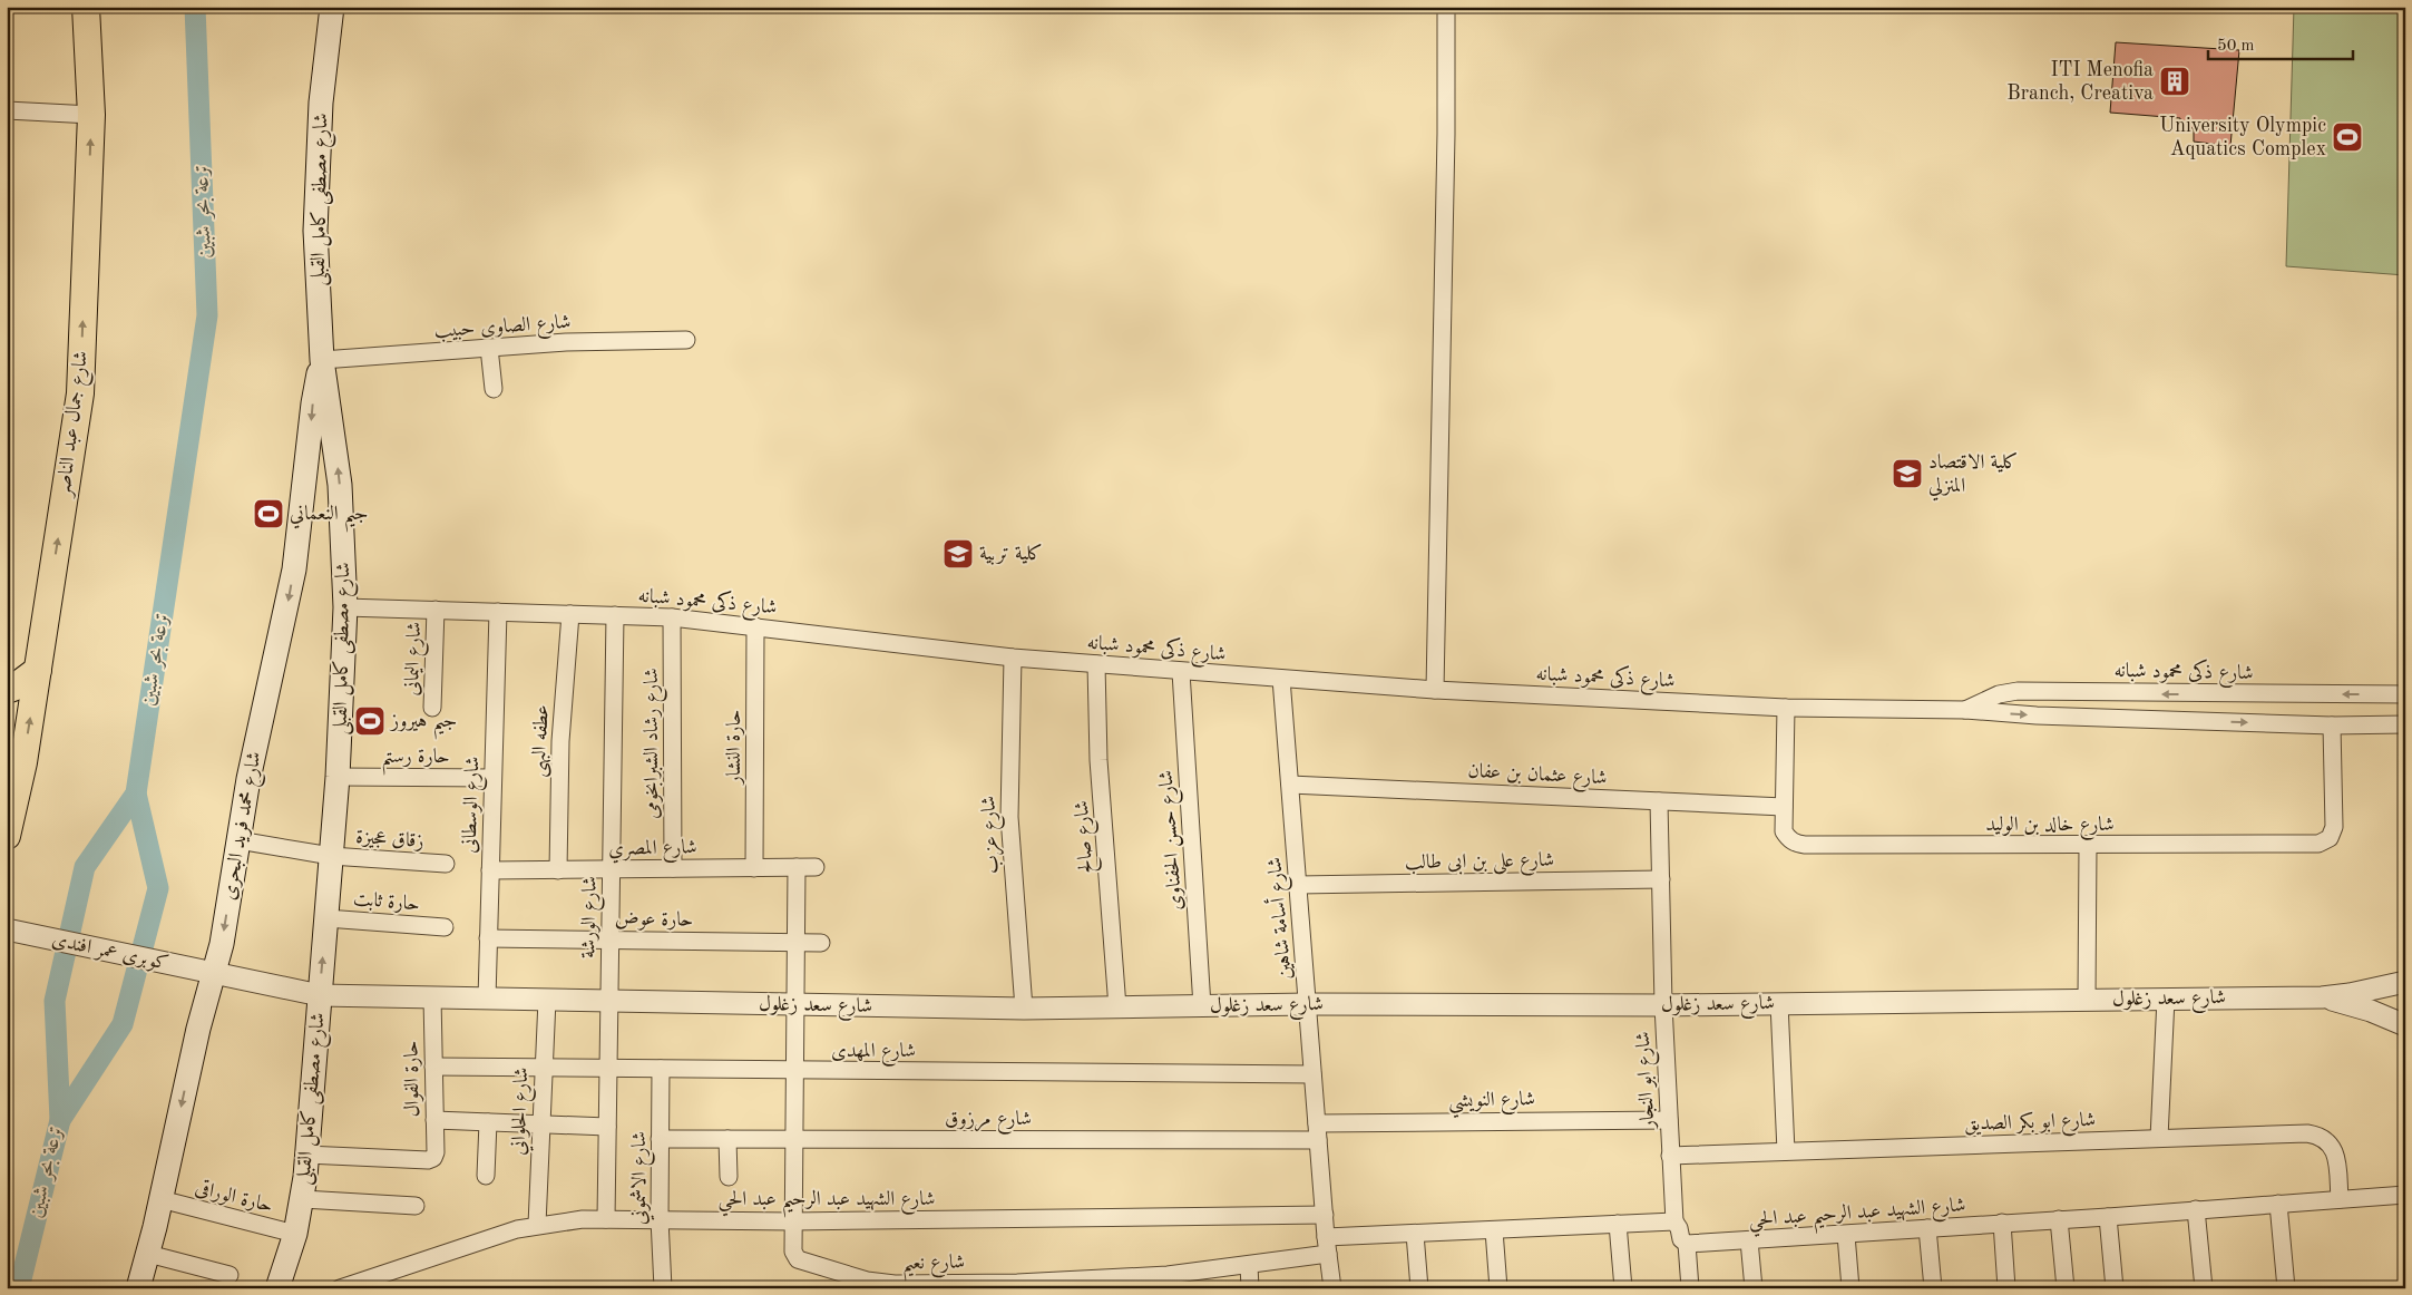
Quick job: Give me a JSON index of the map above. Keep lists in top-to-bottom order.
{
  "streets": {
    "main road": ["شارع مصطفى كامل القبلى", "شارع جمال عبد الناصر", "شارع محمد فريد البحرى"],
    "street": [
      "شارع الصاوى حبيب",
      "شارع ذكى محمود شبانه",
      "شارع اليمانى",
      "عطفه البهى",
      "شارع رشاد الشبرابخومى",
      "حارة النشار",
      "حارة رستم",
      "شارع عثمان بن عفان",
      "شارع الوسطانى",
      "شارع خالد بن الوليد",
      "شارع عزب",
      "شارع صالح",
      "زقاق عجيزة",
      "شارع حسن الحفناوى",
      "شارع المصري",
      "شارع على بن ابى طالب",
      "حارة ثابت",
      "شارع الورشة",
      "شارع أسامة شاهين",
      "حارة عوض",
      "كوبرى عمر افندى",
      "شارع سعد زغلول",
      "شارع المهدى",
      "حارة الفوال",
      "شارع ابو النجار",
      "شارع النويشي",
      "شارع الحلواني",
      "شارع مرزوق",
      "شارع ابو بكر الصديق",
      "شارع الاشموني",
      "حارة الوراقى",
      "شارع الشهيد عبد الرحيم عبد الحي",
      "شارع نعيم"
    ]
  },
  "crossings": [
    ["شارع مصطفى كامل القبلى", "شارع الصاوى حبيب"],
    ["شارع مصطفى كامل القبلى", "شارع ذكى محمود شبانه"],
    ["شارع مصطفى كامل القبلى", "حارة رستم"],
    ["شارع مصطفى كامل القبلى", "شارع محمد فريد البحرى"],
    ["شارع مصطفى كامل القبلى", "زقاق عجيزة"],
    ["شارع مصطفى كامل القبلى", "حارة ثابت"],
    ["شارع مصطفى كامل القبلى", "شارع سعد زغلول"],
    ["شارع مصطفى كامل القبلى", "حارة الفوال"],
    ["شارع مصطفى كامل القبلى", "حارة الوراقى"],
    ["شارع الصاوى حبيب", "شارع محمد فريد البحرى"],
    ["شارع ذكى محمود شبانه", "شارع اليمانى"],
    ["شارع ذكى محمود شبانه", "عطفه البهى"],
    ["شارع ذكى محمود شبانه", "شارع رشاد الشبرابخومى"],
    ["شارع ذكى محمود شبانه", "حارة النشار"],
    ["شارع ذكى محمود شبانه", "شارع الوسطانى"],
    ["شارع ذكى محمود شبانه", "شارع خالد بن الوليد"],
    ["شارع ذكى محمود شبانه", "شارع عزب"],
    ["شارع ذكى محمود شبانه", "شارع صالح"],
    ["شارع ذكى محمود شبانه", "شارع حسن الحفناوى"],
    ["شارع ذكى محمود شبانه", "شارع الورشة"],
    ["شارع ذكى محمود شبانه", "شارع أسامة شاهين"],
    ["عطفه البهى", "شارع المصري"],
    ["شارع رشاد الشبرابخومى", "شارع المصري"],
    ["حارة النشار", "شارع المصري"],
    ["حارة رستم", "شارع الوسطانى"],
    ["شارع عثمان بن عفان", "شارع خالد بن الوليد"],
    ["شارع عثمان بن عفان", "شارع أسامة شاهين"],
    ["شارع عثمان بن عفان", "شارع ابو النجار"],
    ["شارع الوسطانى", "شارع المصري"],
    ["شارع الوسطانى", "حارة عوض"],
    ["شارع الوسطانى", "شارع سعد زغلول"],
    ["شارع محمد فريد البحرى", "زقاق عجيزة"],
    ["شارع محمد فريد البحرى", "كوبرى عمر افندى"],
    ["شارع محمد فريد البحرى", "شارع سعد زغلول"],
    ["شارع محمد فريد البحرى", "حارة الوراقى"],
    ["شارع عزب", "شارع سعد زغلول"],
    ["شارع صالح", "شارع سعد زغلول"],
    ["شارع حسن الحفناوى", "شارع سعد زغلول"],
    ["شارع المصري", "شارع الورشة"],
    ["شارع المصري", "شارع نعيم"],
    ["شارع على بن ابى طالب", "شارع أسامة شاهين"],
    ["شارع على بن ابى طالب", "شارع ابو النجار"],
    ["شارع الورشة", "حارة عوض"],
    ["شارع الورشة", "شارع سعد زغلول"],
    ["شارع الورشة", "شارع المهدى"],
    ["شارع الورشة", "شارع الشهيد عبد الرحيم عبد الحي"],
    ["شارع أسامة شاهين", "شارع سعد زغلول"],
    ["شارع أسامة شاهين", "شارع المهدى"],
    ["شارع أسامة شاهين", "شارع النويشي"],
    ["شارع أسامة شاهين", "شارع مرزوق"],
    ["شارع أسامة شاهين", "شارع الشهيد عبد الرحيم عبد الحي"],
    ["شارع أسامة شاهين", "شارع نعيم"],
    ["حارة عوض", "شارع نعيم"],
    ["كوبرى عمر افندى", "شارع سعد زغلول"],
    ["شارع سعد زغلول", "حارة الفوال"],
    ["شارع سعد زغلول", "شارع ابو النجار"],
    ["شارع سعد زغلول", "شارع الحلواني"],
    ["شارع سعد زغلول", "شارع نعيم"],
    ["شارع المهدى", "حارة الفوال"],
    ["شارع المهدى", "شارع الحلواني"],
    ["شارع المهدى", "شارع الاشموني"],
    ["شارع المهدى", "شارع نعيم"],
    ["شارع ابو النجار", "شارع النويشي"],
    ["شارع ابو النجار", "شارع ابو بكر الصديق"],
    ["شارع الحلواني", "شارع الشهيد عبد الرحيم عبد الحي"],
    ["شارع مرزوق", "شارع الاشموني"],
    ["شارع مرزوق", "شارع نعيم"],
    ["شارع ابو بكر الصديق", "شارع الشهيد عبد الرحيم عبد الحي"],
    ["شارع الاشموني", "شارع الشهيد عبد الرحيم عبد الحي"],
    ["شارع الشهيد عبد الرحيم عبد الحي", "شارع نعيم"]
  ],
  "one_way": ["شارع جمال عبد الناصر", "شارع محمد فريد البحرى"],
  "water": ["ترعة بحر شبين"],
  "places": {
    "building": ["ITI Menofia Branch, Creativa"],
    "sports": ["University Olympic Aquatics Complex", "جيم النعماني", "جيم هيروز"],
    "school or university": ["كلية الاقتصاد المنزلي", "كلية تربية"]
  },
  "scale_bar": "50 m"
}
